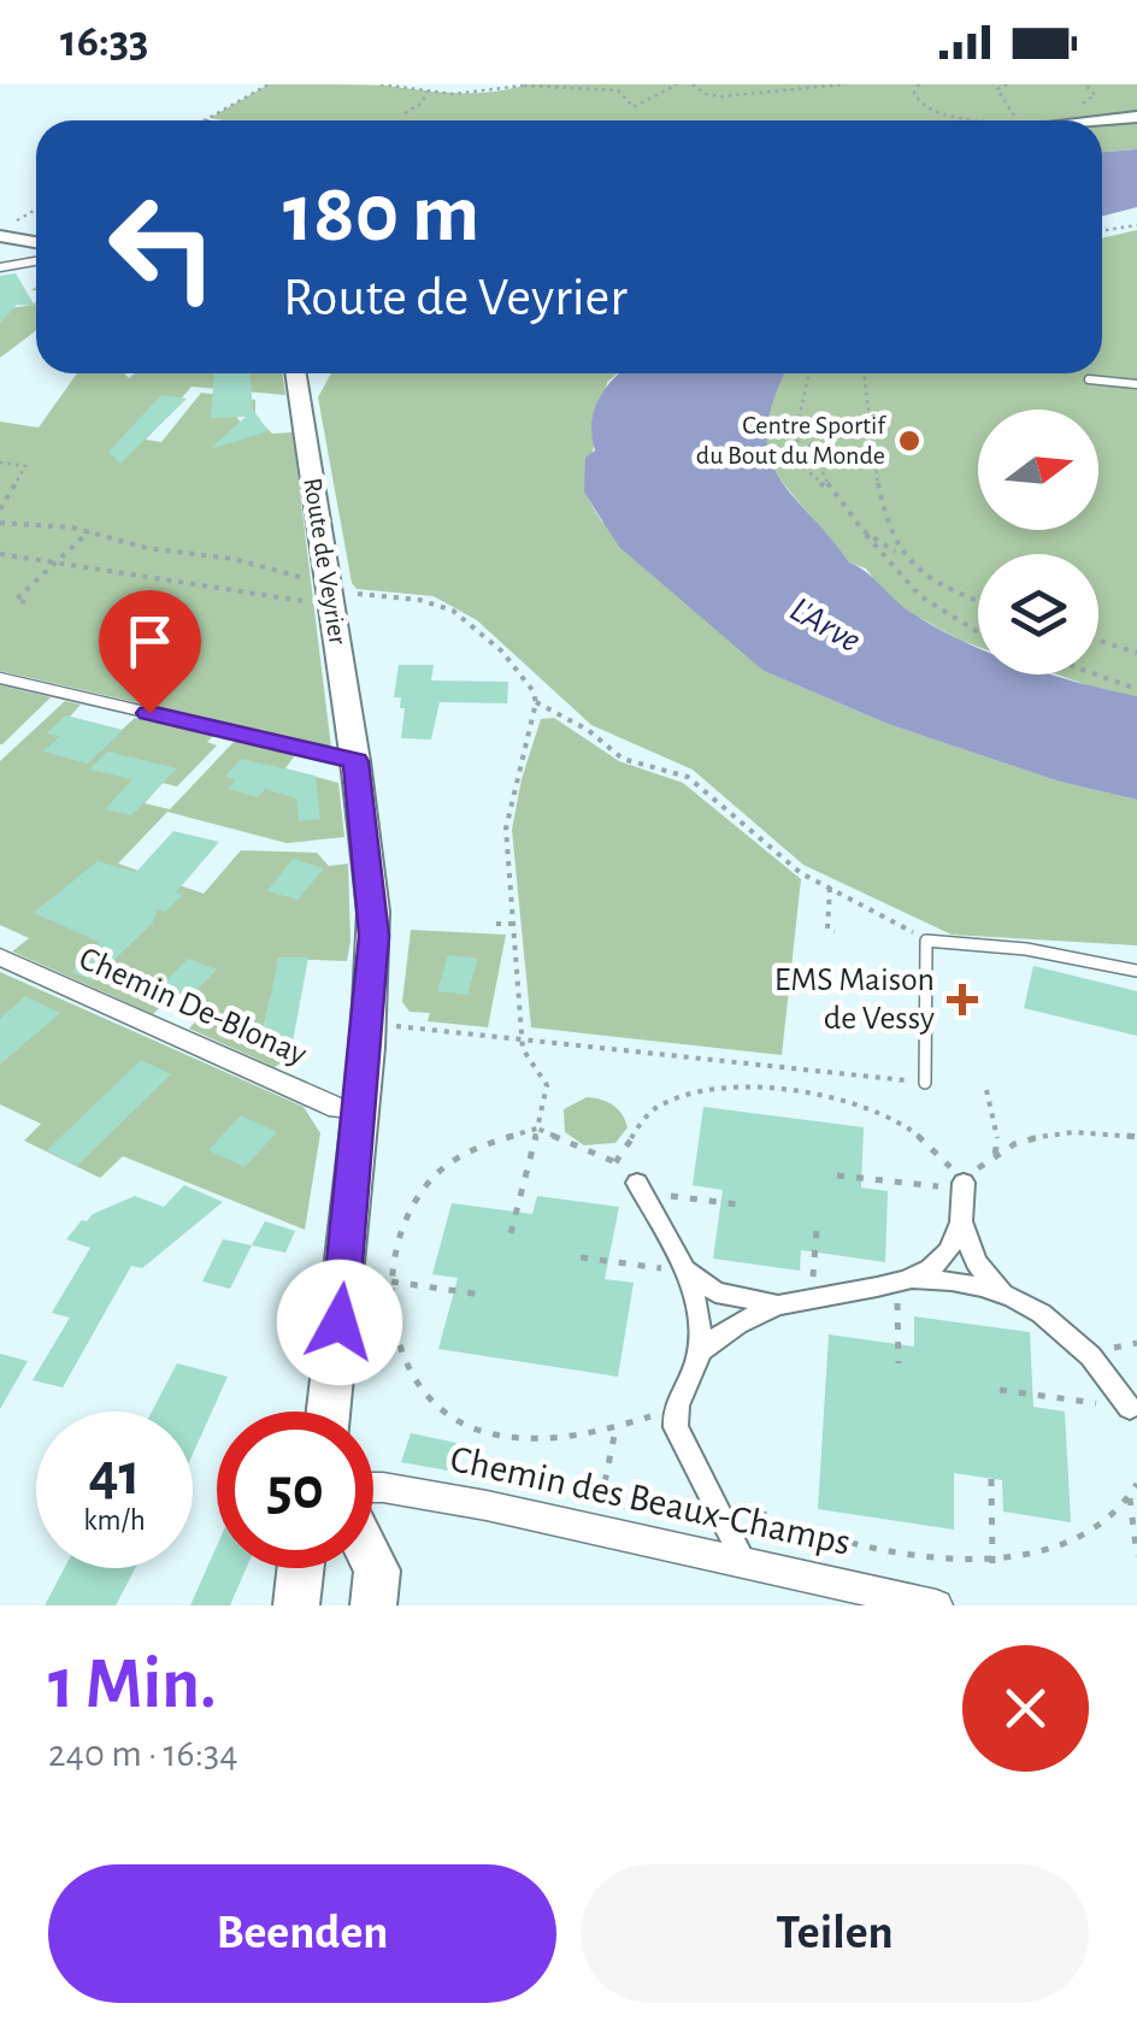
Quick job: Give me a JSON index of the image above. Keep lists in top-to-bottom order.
{
  "streets": {
    "main road": ["Route de Veyrier"],
    "street": ["Chemin De-Blonay", "Chemin des Beaux-Champs"]
  },
  "crossings": [
    ["Route de Veyrier", "Chemin De-Blonay"]
  ],
  "water": ["L'Arve"],
  "places": {
    "other": ["Centre Sportif du Bout du Monde"],
    "health": ["EMS Maison de Vessy"]
  },
  "north": "right",
  "page": {
    "status": "16:33",
    "turn": ["180 m", "Route de Veyrier"],
    "speed": "41 km/h",
    "limit": "50",
    "heading": ["1 Min.", "240 m · 16:34"],
    "buttons": ["Beenden", "Teilen"]
  }
}
